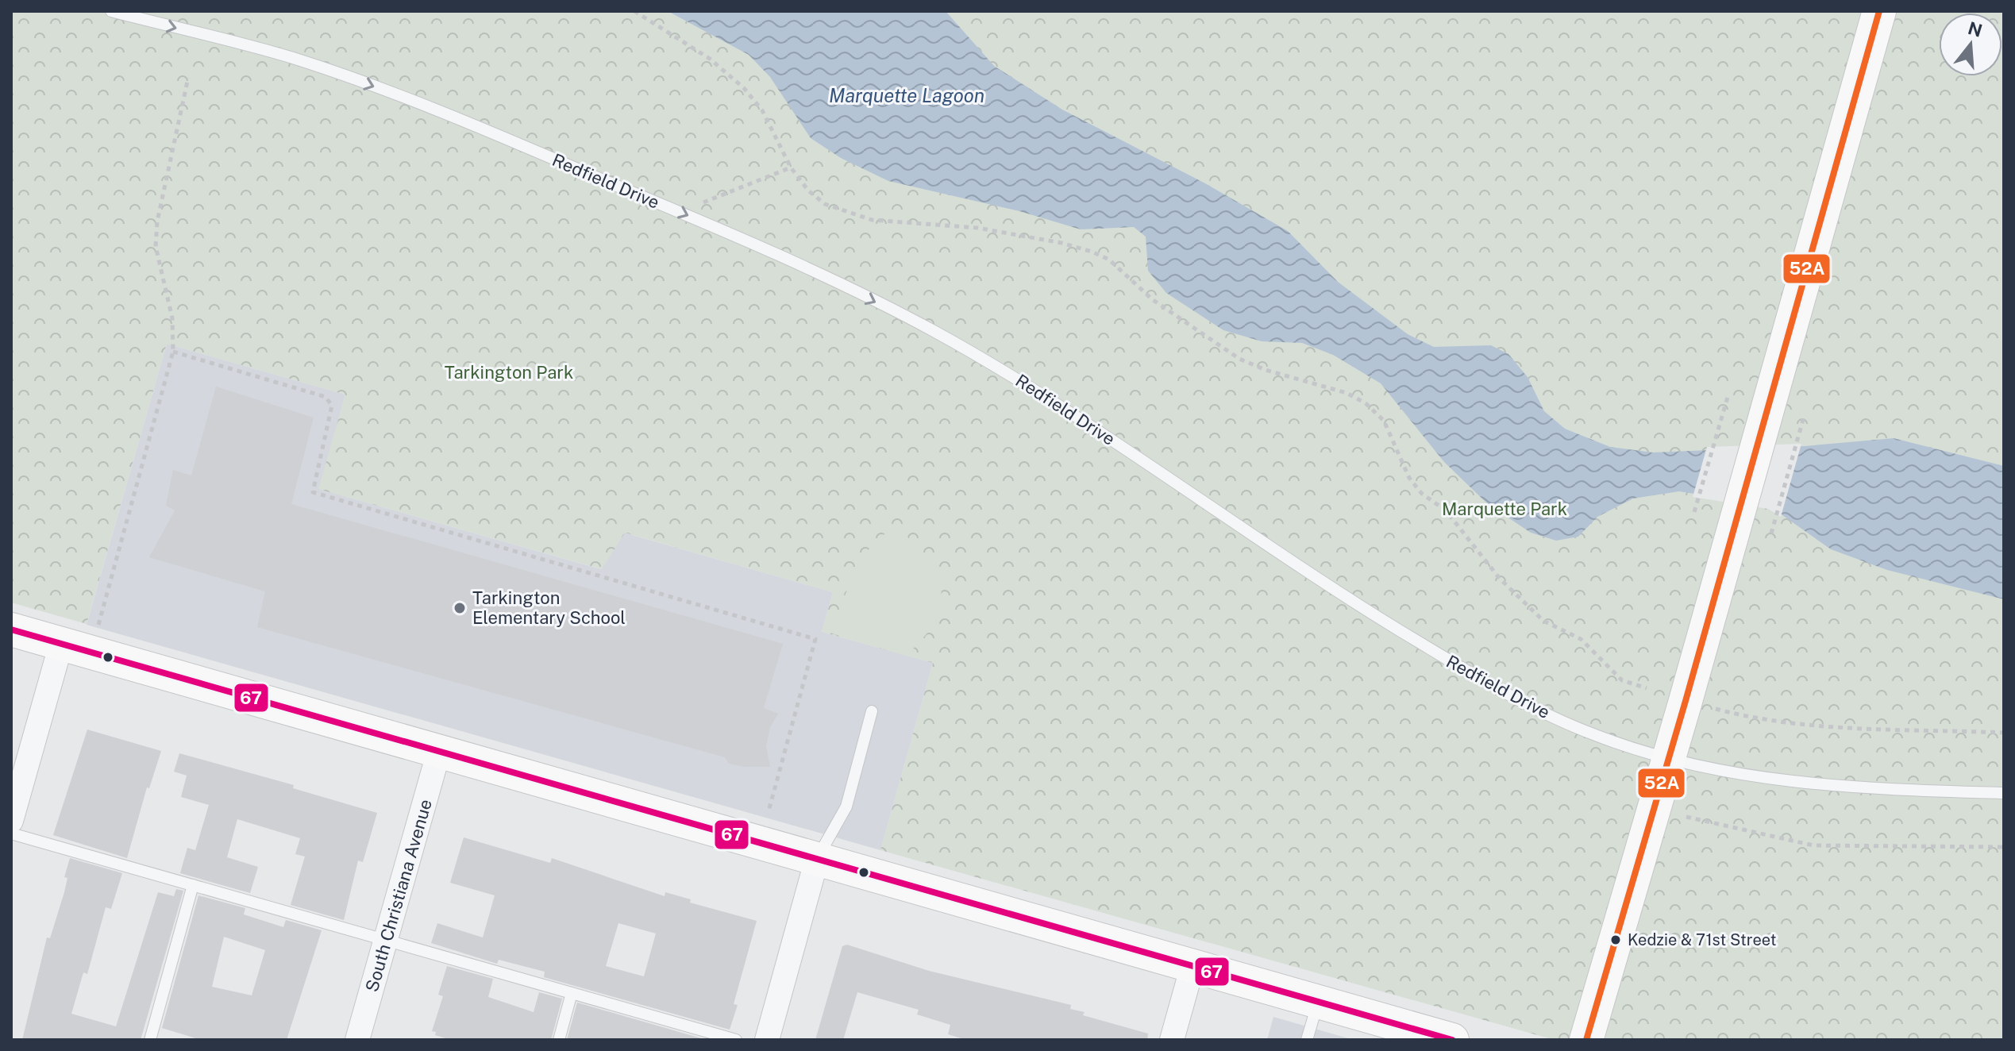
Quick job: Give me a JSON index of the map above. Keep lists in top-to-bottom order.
{
  "streets": {
    "street": ["South Christiana Avenue"],
    "lane": ["Redfield Drive"]
  },
  "one_way": ["Redfield Drive"],
  "water": ["Marquette Lagoon"],
  "parks": ["Tarkington Park", "Marquette Park"],
  "places": ["Tarkington Elementary School", "Kedzie & 71st Street"],
  "lines": ["transit line 52A", "transit line 67"],
  "north": "top"
}
